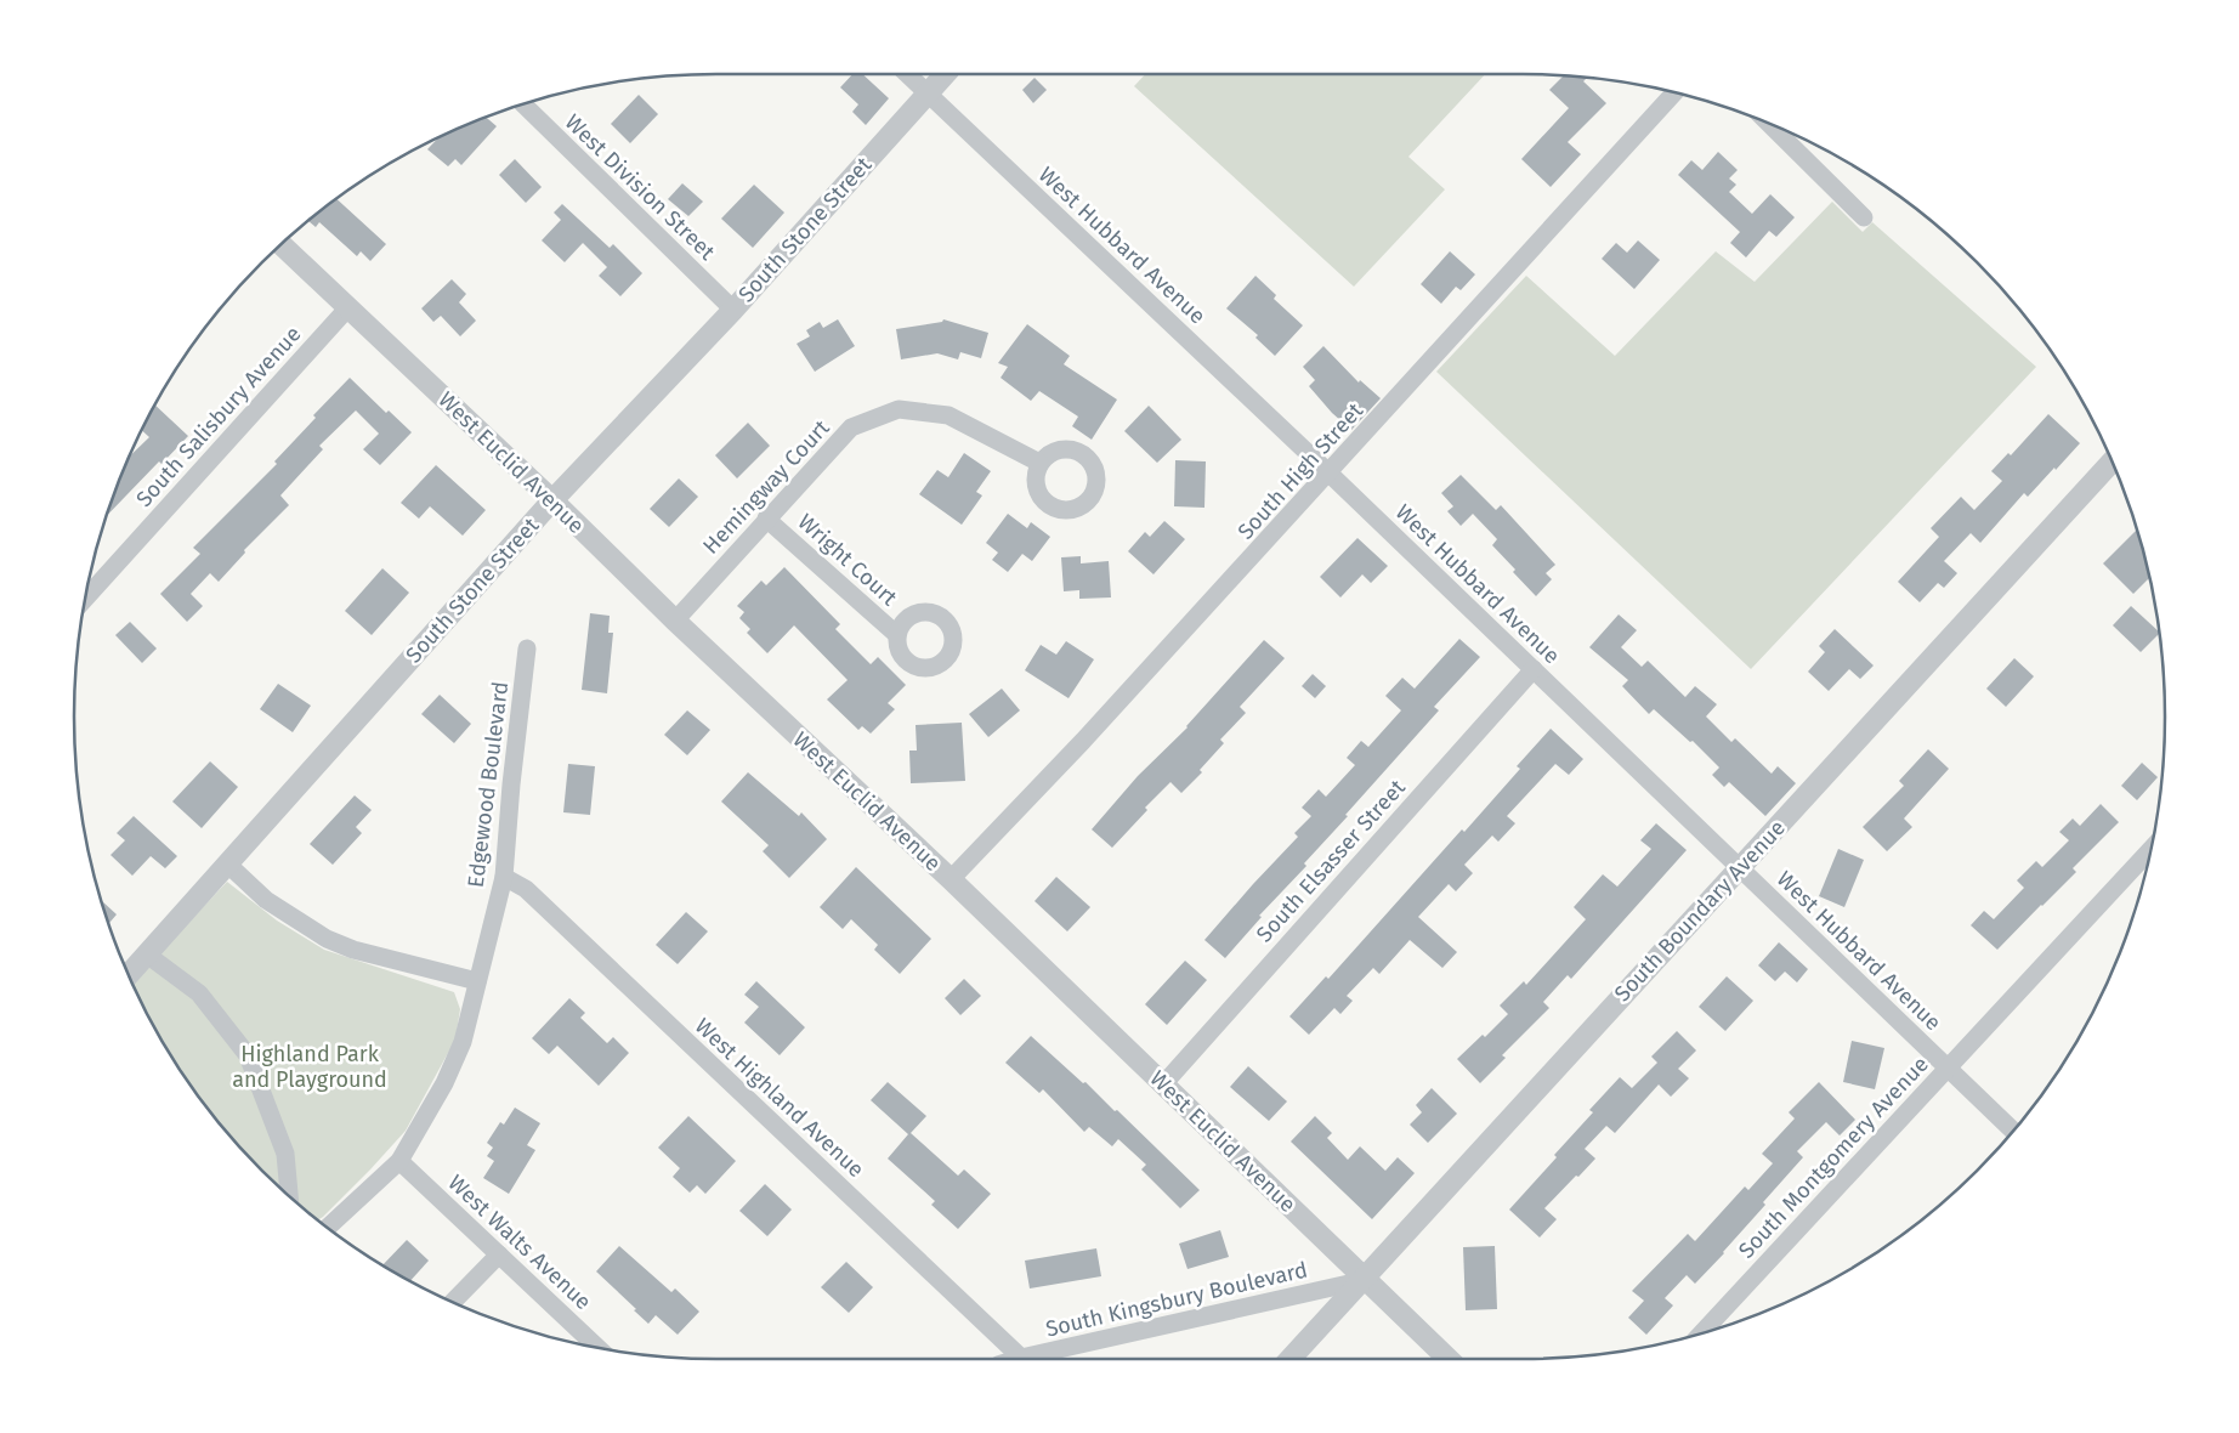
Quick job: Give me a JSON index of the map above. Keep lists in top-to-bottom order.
{
  "streets": {
    "street": [
      "West Division Street",
      "South Stone Street",
      "West Hubbard Avenue",
      "South Salisbury Avenue",
      "West Euclid Avenue",
      "South High Street",
      "Hemingway Court",
      "Wright Court",
      "Edgewood Boulevard",
      "South Elsasser Street",
      "South Boundary Avenue",
      "West Highland Avenue",
      "South Montgomery Avenue",
      "West Walts Avenue",
      "South Kingsbury Boulevard"
    ]
  },
  "crossings": [
    ["West Division Street", "South Stone Street"],
    ["South Stone Street", "West Hubbard Avenue"],
    ["South Stone Street", "West Euclid Avenue"],
    ["West Hubbard Avenue", "South High Street"],
    ["West Hubbard Avenue", "South Elsasser Street"],
    ["West Hubbard Avenue", "South Boundary Avenue"],
    ["West Hubbard Avenue", "South Montgomery Avenue"],
    ["South Salisbury Avenue", "West Euclid Avenue"],
    ["West Euclid Avenue", "South High Street"],
    ["West Euclid Avenue", "Hemingway Court"],
    ["West Euclid Avenue", "South Elsasser Street"],
    ["West Euclid Avenue", "South Boundary Avenue"],
    ["West Euclid Avenue", "South Kingsbury Boulevard"],
    ["Hemingway Court", "Wright Court"],
    ["Edgewood Boulevard", "West Highland Avenue"],
    ["Edgewood Boulevard", "West Walts Avenue"],
    ["South Boundary Avenue", "South Kingsbury Boulevard"],
    ["West Highland Avenue", "South Kingsbury Boulevard"]
  ],
  "parks": ["Highland Park and Playground"]
}
